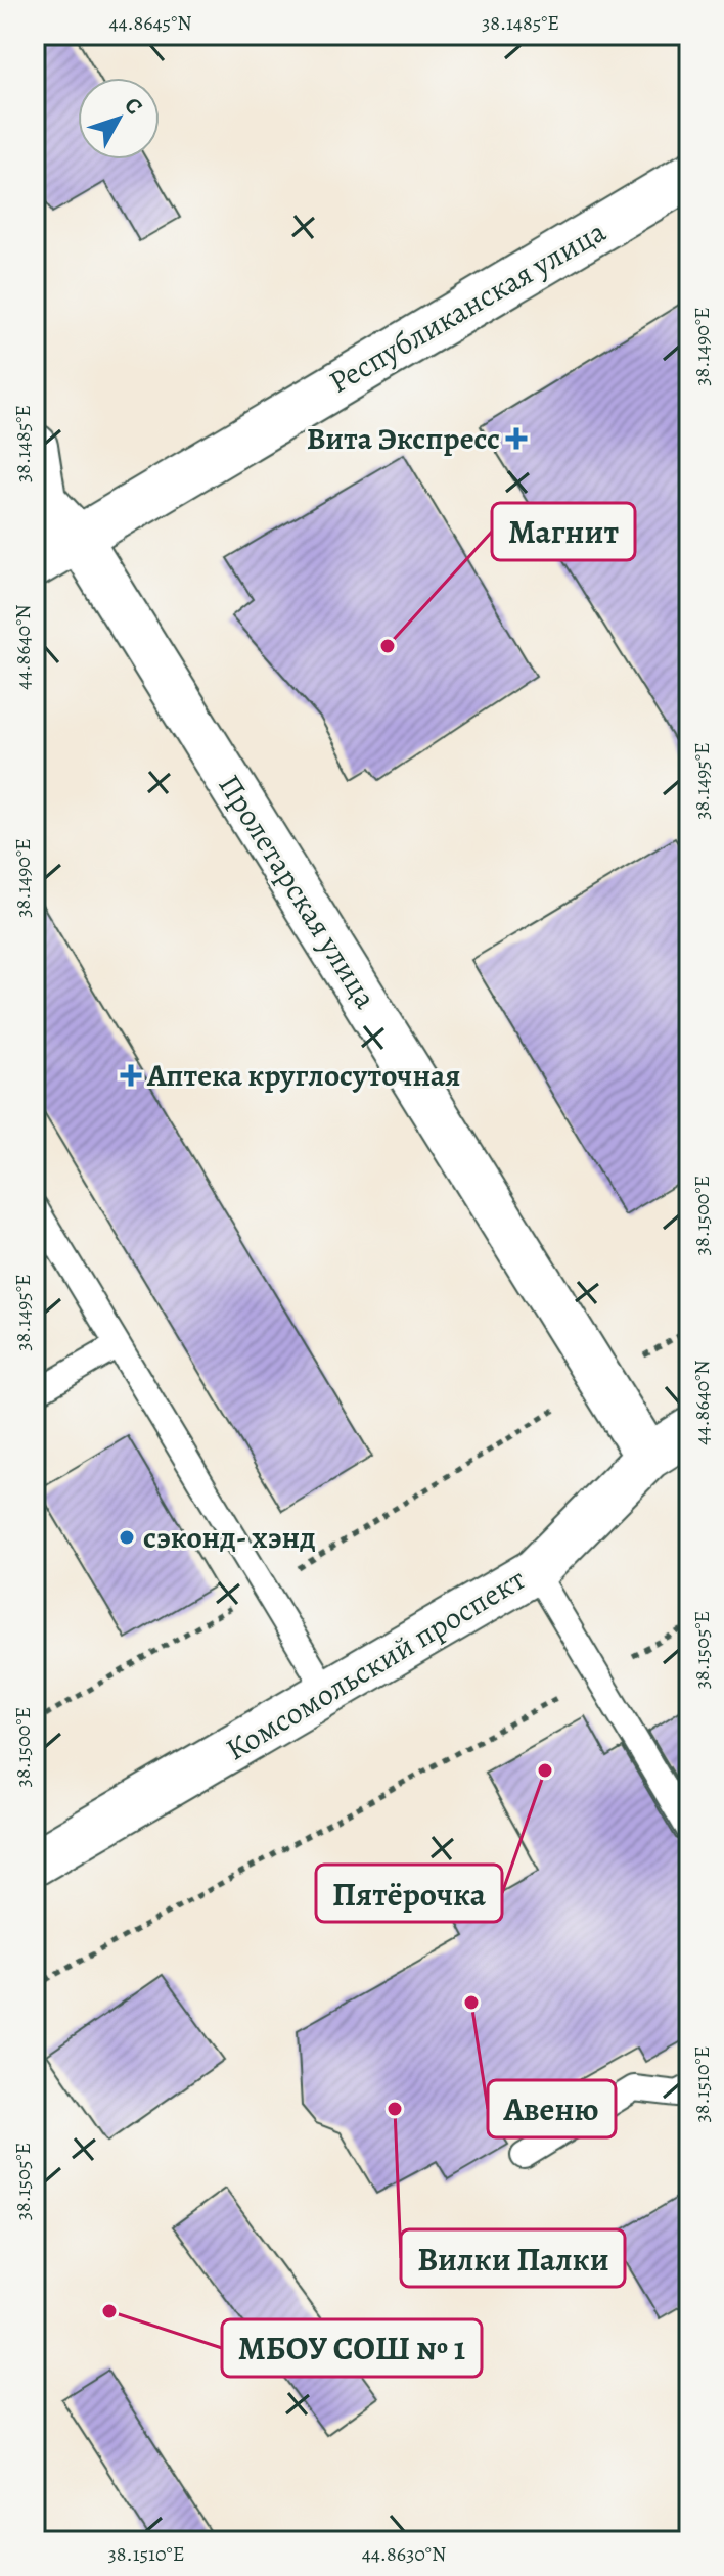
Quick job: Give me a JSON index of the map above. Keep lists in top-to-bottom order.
{
  "streets": {
    "street": ["Республиканская улица", "Пролетарская улица", "Комсомольский проспект"]
  },
  "crossings": [
    ["Республиканская улица", "Пролетарская улица"],
    ["Пролетарская улица", "Комсомольский проспект"]
  ],
  "places": {
    "health": ["Вита Экспресс", "Аптека круглосуточная"],
    "other": [
      "Магнит",
      "сэконд- хэнд",
      "Пятёрочка",
      "Авеню",
      "Вилки Палки",
      "МБОУ СОШ № 1"
    ]
  },
  "north": "top right",
  "coordinates": [
    "44.8645°N",
    "38.1485°E",
    "38.1490°E",
    "44.8640°N",
    "38.1495°E",
    "38.1500°E",
    "38.1505°E",
    "38.1510°E",
    "44.8630°N"
  ]
}
